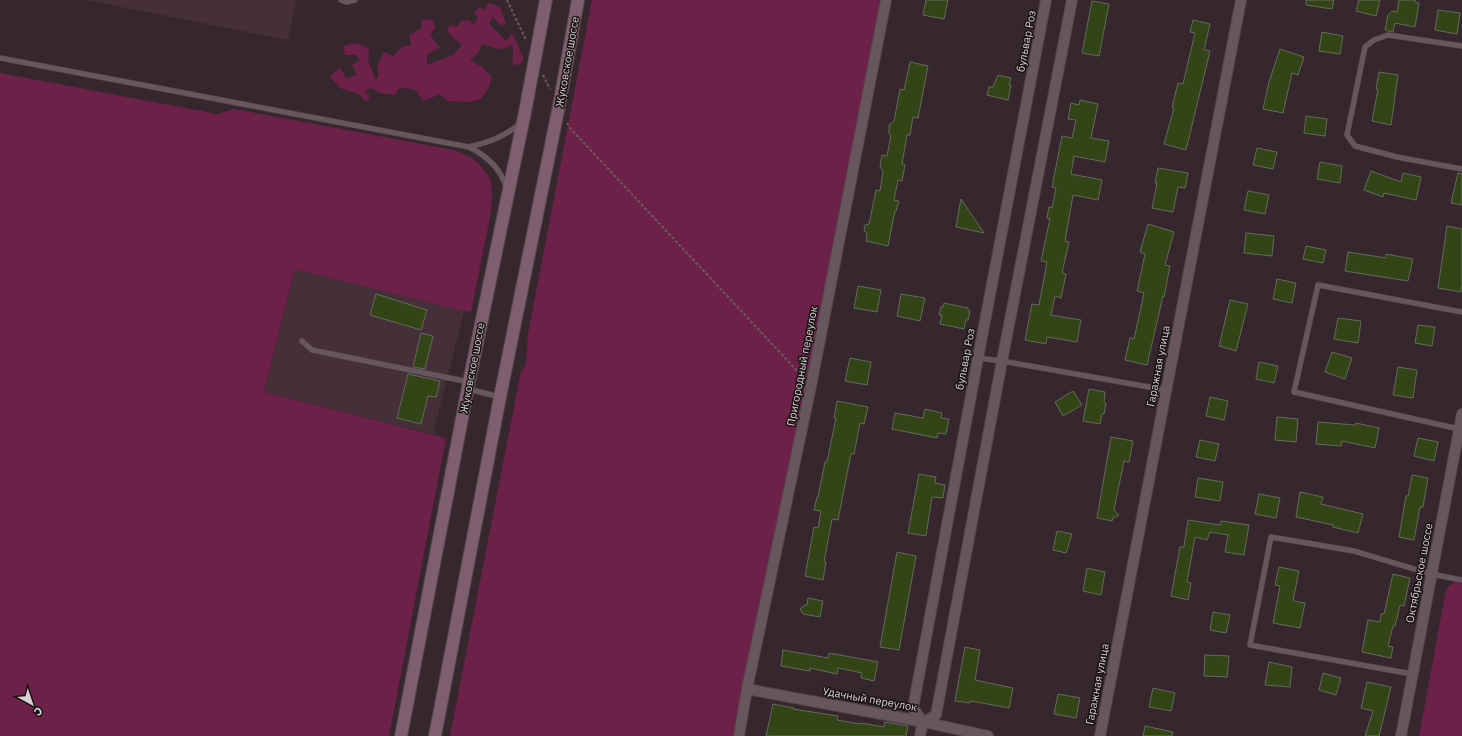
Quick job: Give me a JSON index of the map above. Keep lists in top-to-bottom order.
{
  "streets": {
    "main road": ["Жуковское шоссе"],
    "street": [
      "бульвар Роз",
      "Пригородный переулок",
      "Гаражная улица",
      "Октябрьское шоссе",
      "Удачный переулок"
    ]
  },
  "crossings": [
    ["бульвар Роз", "Удачный переулок"],
    ["Пригородный переулок", "Удачный переулок"]
  ],
  "north": "bottom right"
}
